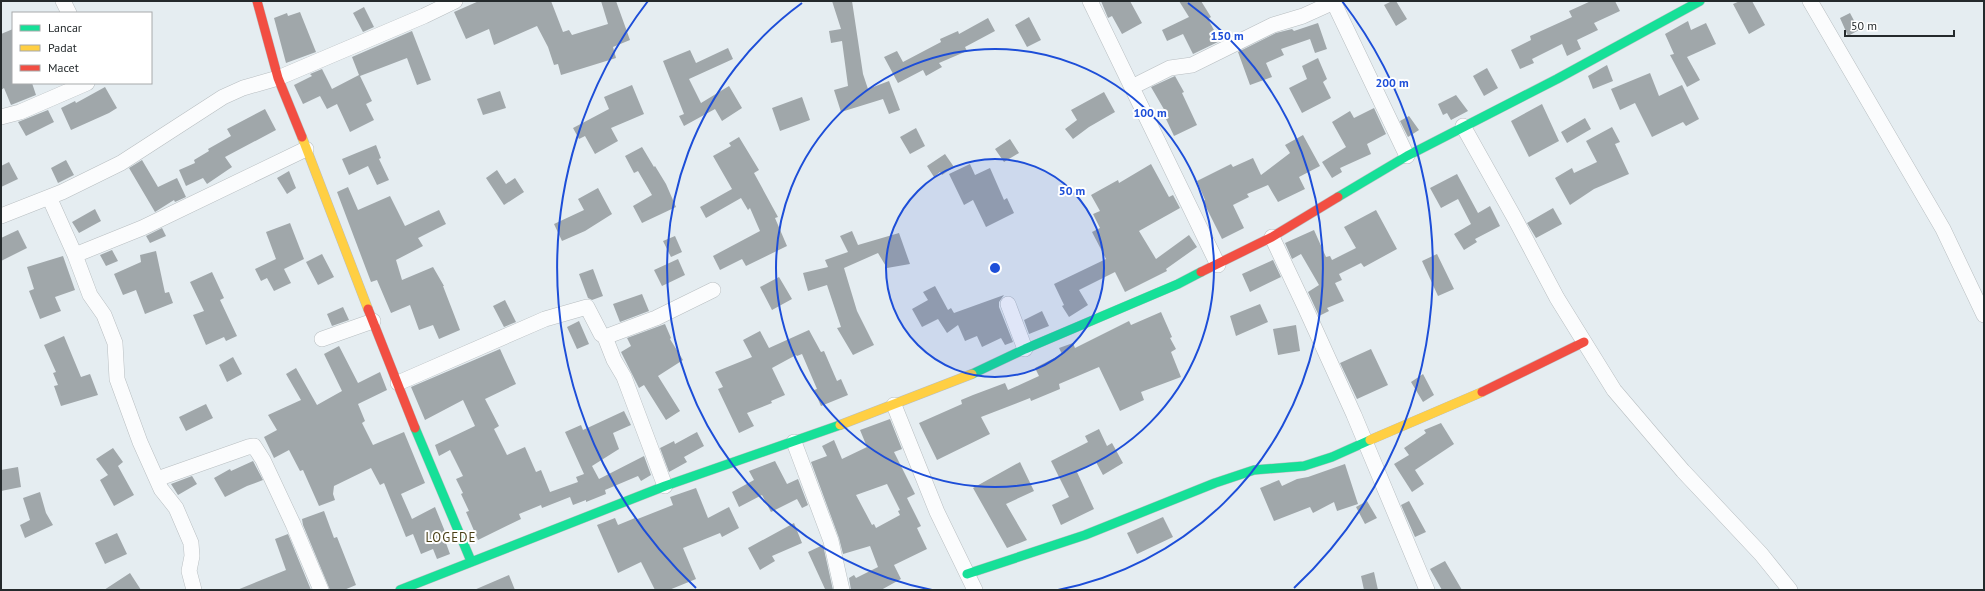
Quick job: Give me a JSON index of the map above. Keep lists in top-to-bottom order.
{
  "districts": ["LOGEDE"],
  "legend": ["Lancar", "Padat", "Macet"],
  "scale_bar": "50 m",
  "rings": [
    "150 m",
    "200 m",
    "100 m",
    "50 m"
  ]
}
